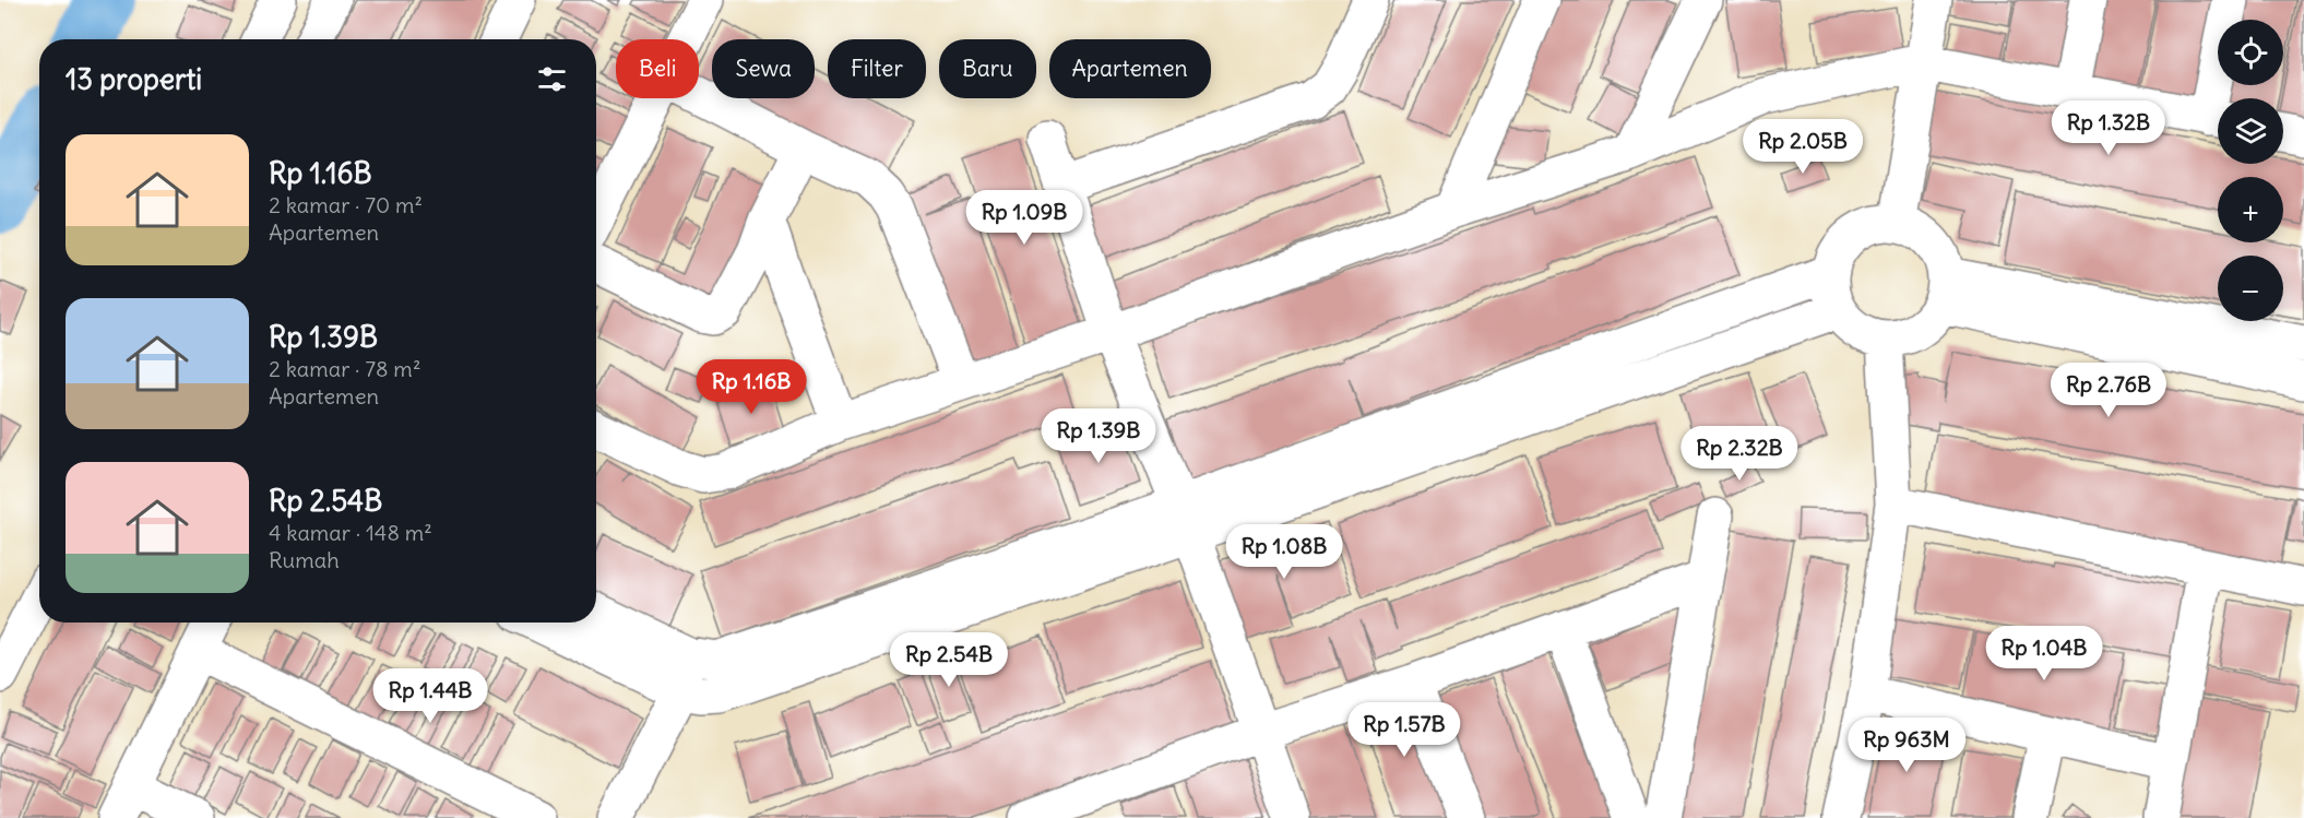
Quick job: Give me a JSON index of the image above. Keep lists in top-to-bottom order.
{
  "page": {
    "map_buttons": ["+", "−"],
    "chip": [
      "Beli",
      "Sewa",
      "Filter",
      "Baru",
      "Apartemen"
    ],
    "heading": "13 properti",
    "price": [
      "Rp 1.32B",
      "Rp 2.05B",
      "Rp 1.09B",
      "Rp 1.16B",
      "Rp 2.76B",
      "Rp 1.39B",
      "Rp 2.32B",
      "Rp 1.08B",
      "Rp 1.04B",
      "Rp 2.54B",
      "Rp 1.44B",
      "Rp 1.57B",
      "Rp 963M"
    ],
    "list": [
      {
        "name": "Rp 1.16B",
        "note": "2 kamar · 70 m² · Apartemen"
      },
      {
        "name": "Rp 1.39B",
        "note": "2 kamar · 78 m² · Apartemen"
      },
      {
        "name": "Rp 2.54B",
        "note": "4 kamar · 148 m² · Rumah"
      }
    ]
  }
}
